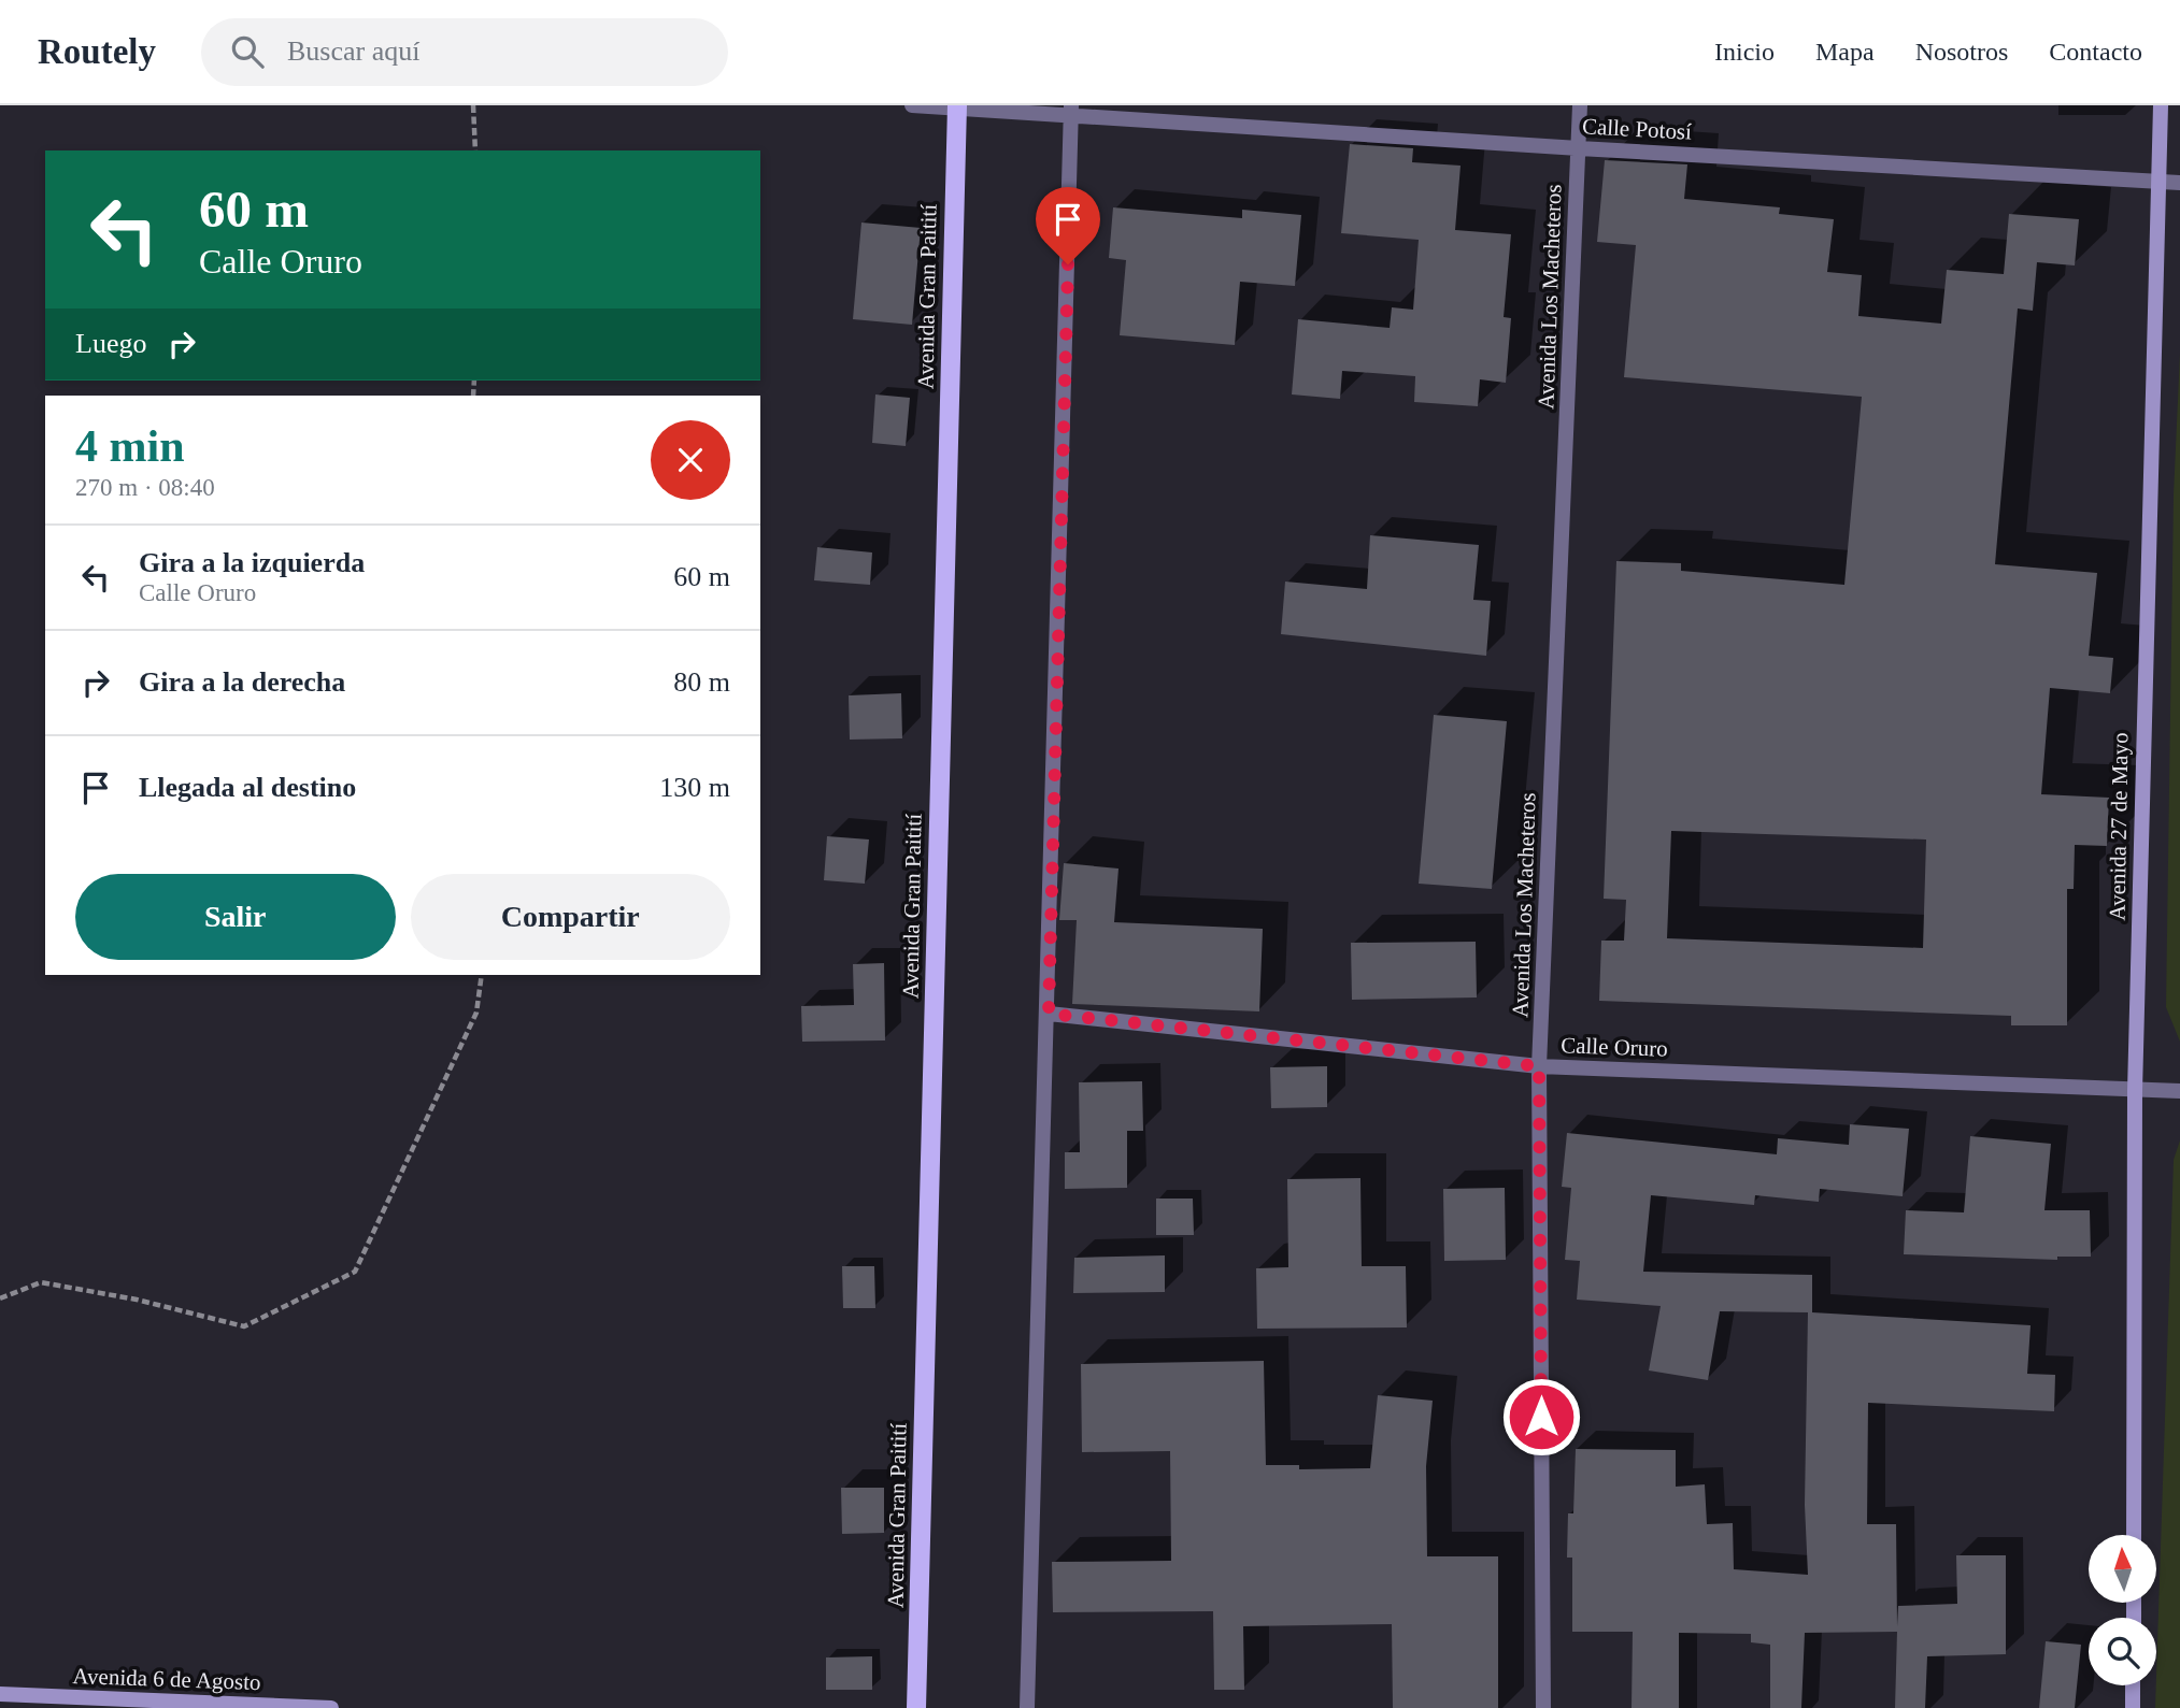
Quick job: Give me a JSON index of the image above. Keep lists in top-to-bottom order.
{
  "streets": {
    "main road": ["Avenida Gran Paitití", "Avenida 27 de Mayo", "Avenida 6 de Agosto"],
    "street": ["Calle Potosí", "Avenida Los Macheteros", "Calle Oruro"]
  },
  "crossings": [
    ["Calle Potosí", "Avenida Gran Paitití"],
    ["Calle Potosí", "Avenida Los Macheteros"],
    ["Calle Potosí", "Avenida 27 de Mayo"],
    ["Avenida Los Macheteros", "Calle Oruro"],
    ["Avenida 27 de Mayo", "Calle Oruro"]
  ],
  "north": "top",
  "page": {
    "header": "Routely",
    "search": "Buscar aquí",
    "nav": [
      "Inicio",
      "Mapa",
      "Nosotros",
      "Contacto"
    ],
    "turn": ["60 m", "Calle Oruro"],
    "then": "Luego",
    "heading": ["4 min", "270 m · 08:40"],
    "list": [
      {
        "name": "Gira a la izquierda",
        "note": "Calle Oruro",
        "value": "60 m"
      },
      {
        "name": "Gira a la derecha",
        "value": "80 m"
      },
      {
        "name": "Llegada al destino",
        "value": "130 m"
      }
    ],
    "buttons": ["Salir", "Compartir"]
  }
}
